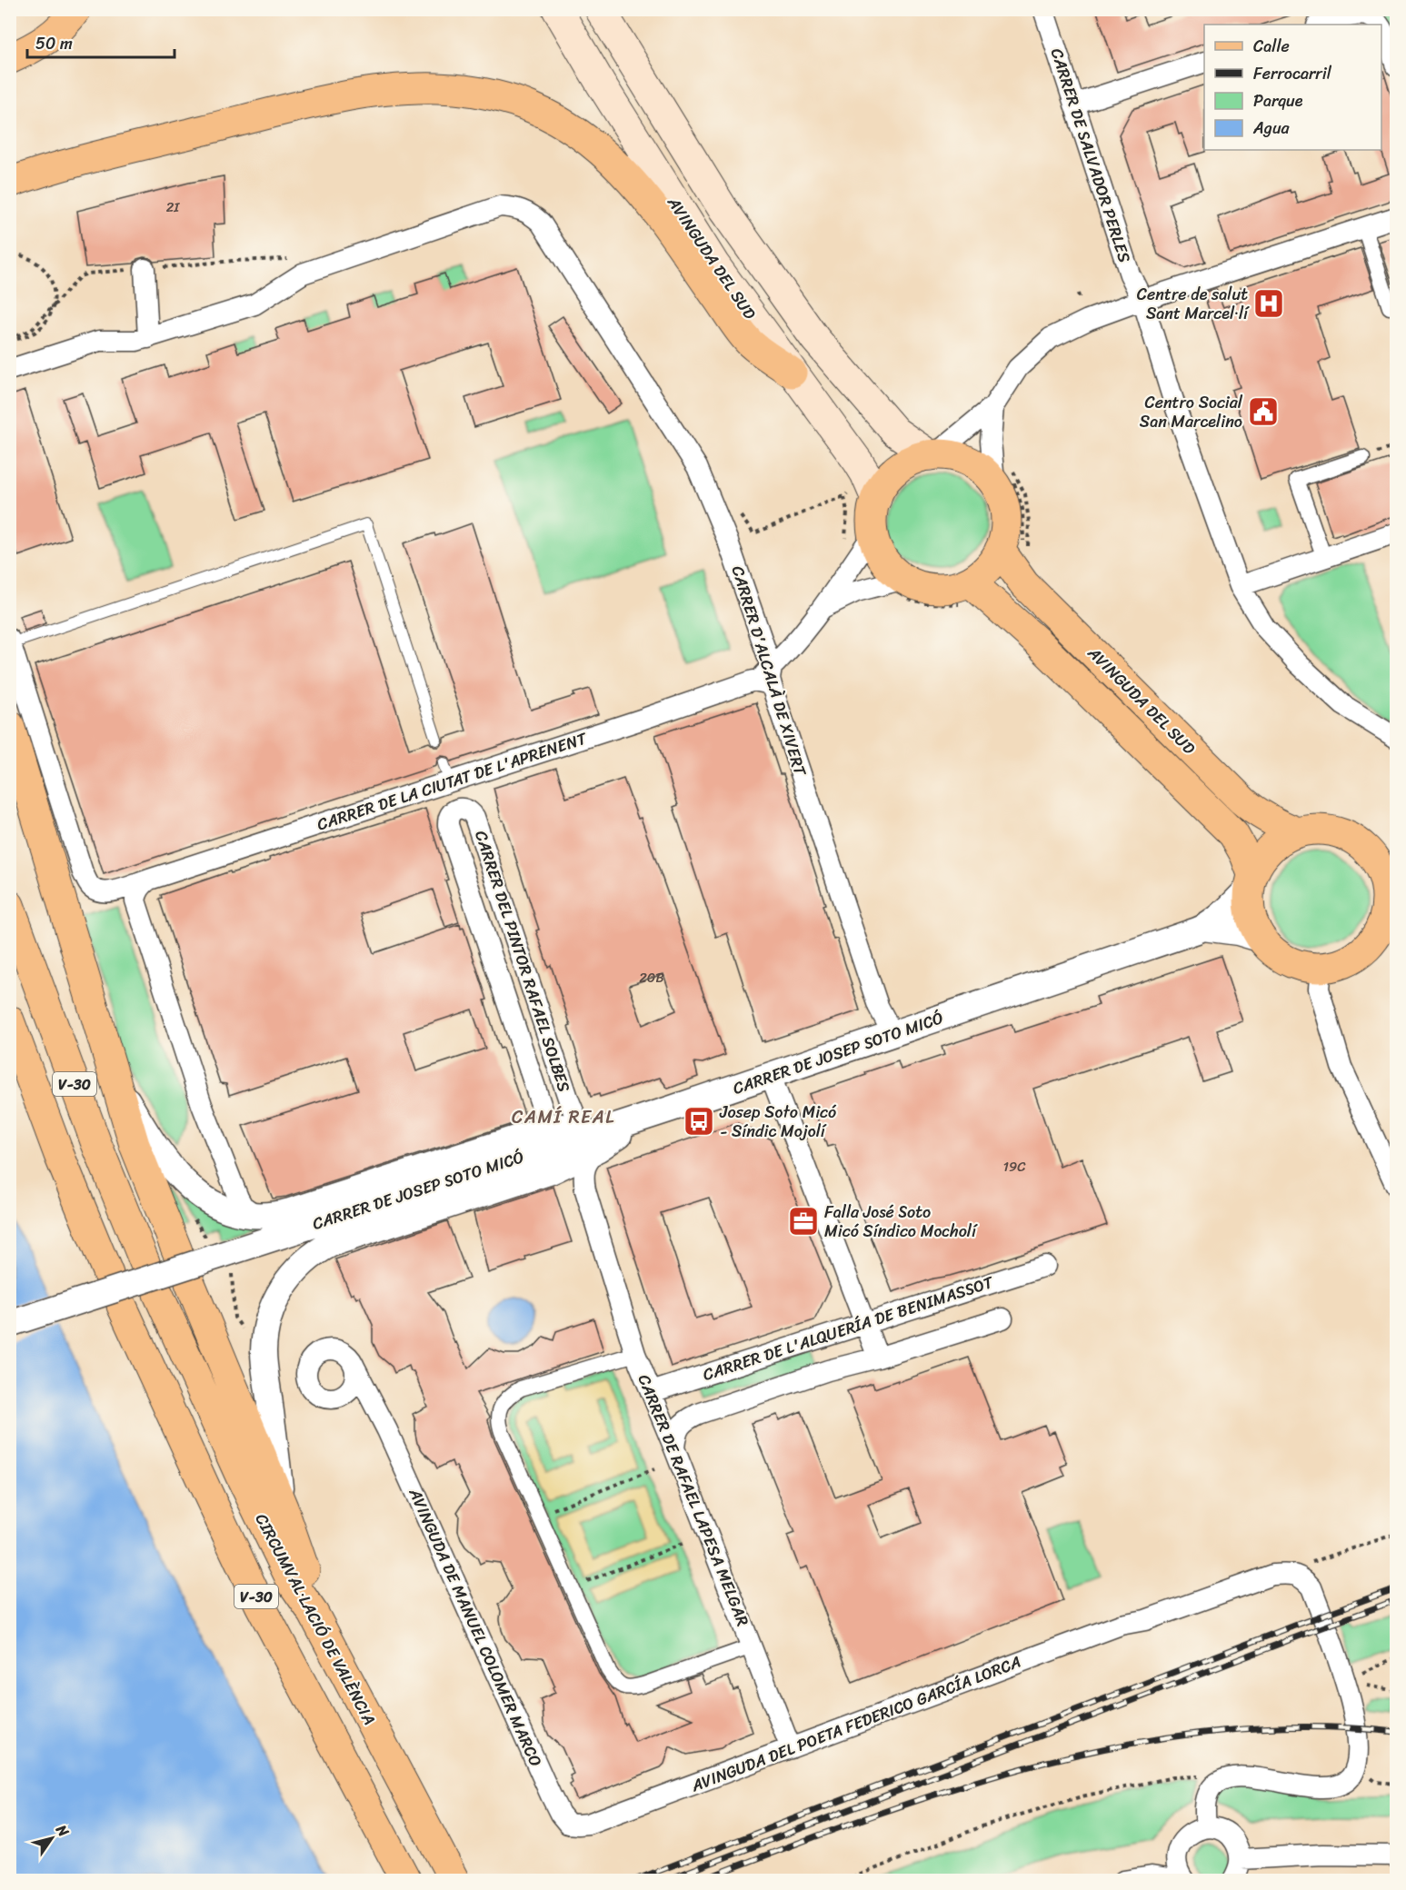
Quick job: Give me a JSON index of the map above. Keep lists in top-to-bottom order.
{
  "streets": {
    "main road": ["AVINGUDA DEL SUD", "V-30", "CIRCUMVAL·LACIÓ DE VALÈNCIA"],
    "street": [
      "CARRER DE SALVADOR PERLES",
      "CARRER D'ALCALÀ DE XIVERT",
      "CARRER DE LA CIUTAT DE L'APRENENT",
      "CARRER DEL PINTOR RAFAEL SOLBES",
      "CARRER DE JOSEP SOTO MICÓ",
      "CARRER DE L'ALQUERÍA DE BENIMASSOT",
      "CARRER DE RAFAEL LAPESA MELGAR",
      "AVINGUDA DE MANUEL COLOMER MARCO",
      "AVINGUDA DEL POETA FEDERICO GARCÍA LORCA"
    ]
  },
  "crossings": [
    ["AVINGUDA DEL SUD", "CARRER DE JOSEP SOTO MICÓ"],
    ["CARRER D'ALCALÀ DE XIVERT", "CARRER DE LA CIUTAT DE L'APRENENT"],
    ["CARRER D'ALCALÀ DE XIVERT", "CARRER DE JOSEP SOTO MICÓ"],
    ["CARRER DE LA CIUTAT DE L'APRENENT", "CARRER DEL PINTOR RAFAEL SOLBES"],
    ["CARRER DEL PINTOR RAFAEL SOLBES", "CARRER DE JOSEP SOTO MICÓ"],
    ["CARRER DEL PINTOR RAFAEL SOLBES", "CARRER DE RAFAEL LAPESA MELGAR"],
    ["CARRER DE JOSEP SOTO MICÓ", "CARRER DE RAFAEL LAPESA MELGAR"],
    ["CARRER DE L'ALQUERÍA DE BENIMASSOT", "CARRER DE RAFAEL LAPESA MELGAR"],
    ["CARRER DE RAFAEL LAPESA MELGAR", "AVINGUDA DEL POETA FEDERICO GARCÍA LORCA"],
    ["AVINGUDA DE MANUEL COLOMER MARCO", "AVINGUDA DEL POETA FEDERICO GARCÍA LORCA"]
  ],
  "districts": ["CAMÍ REAL"],
  "places": {
    "hospital": ["Centre de salut Sant Marcel·lí"],
    "public building": ["Centro Social San Marcelino"],
    "bus stop": ["Josep Soto Micó - Síndic Mojolí"],
    "office": ["Falla José Soto Micó Síndico Mocholí"]
  },
  "house_numbers": ["2I", "20B", "19C"],
  "legend": [
    "Calle",
    "Ferrocarril",
    "Parque",
    "Agua"
  ],
  "scale_bar": "50 m",
  "north": "top right"
}
